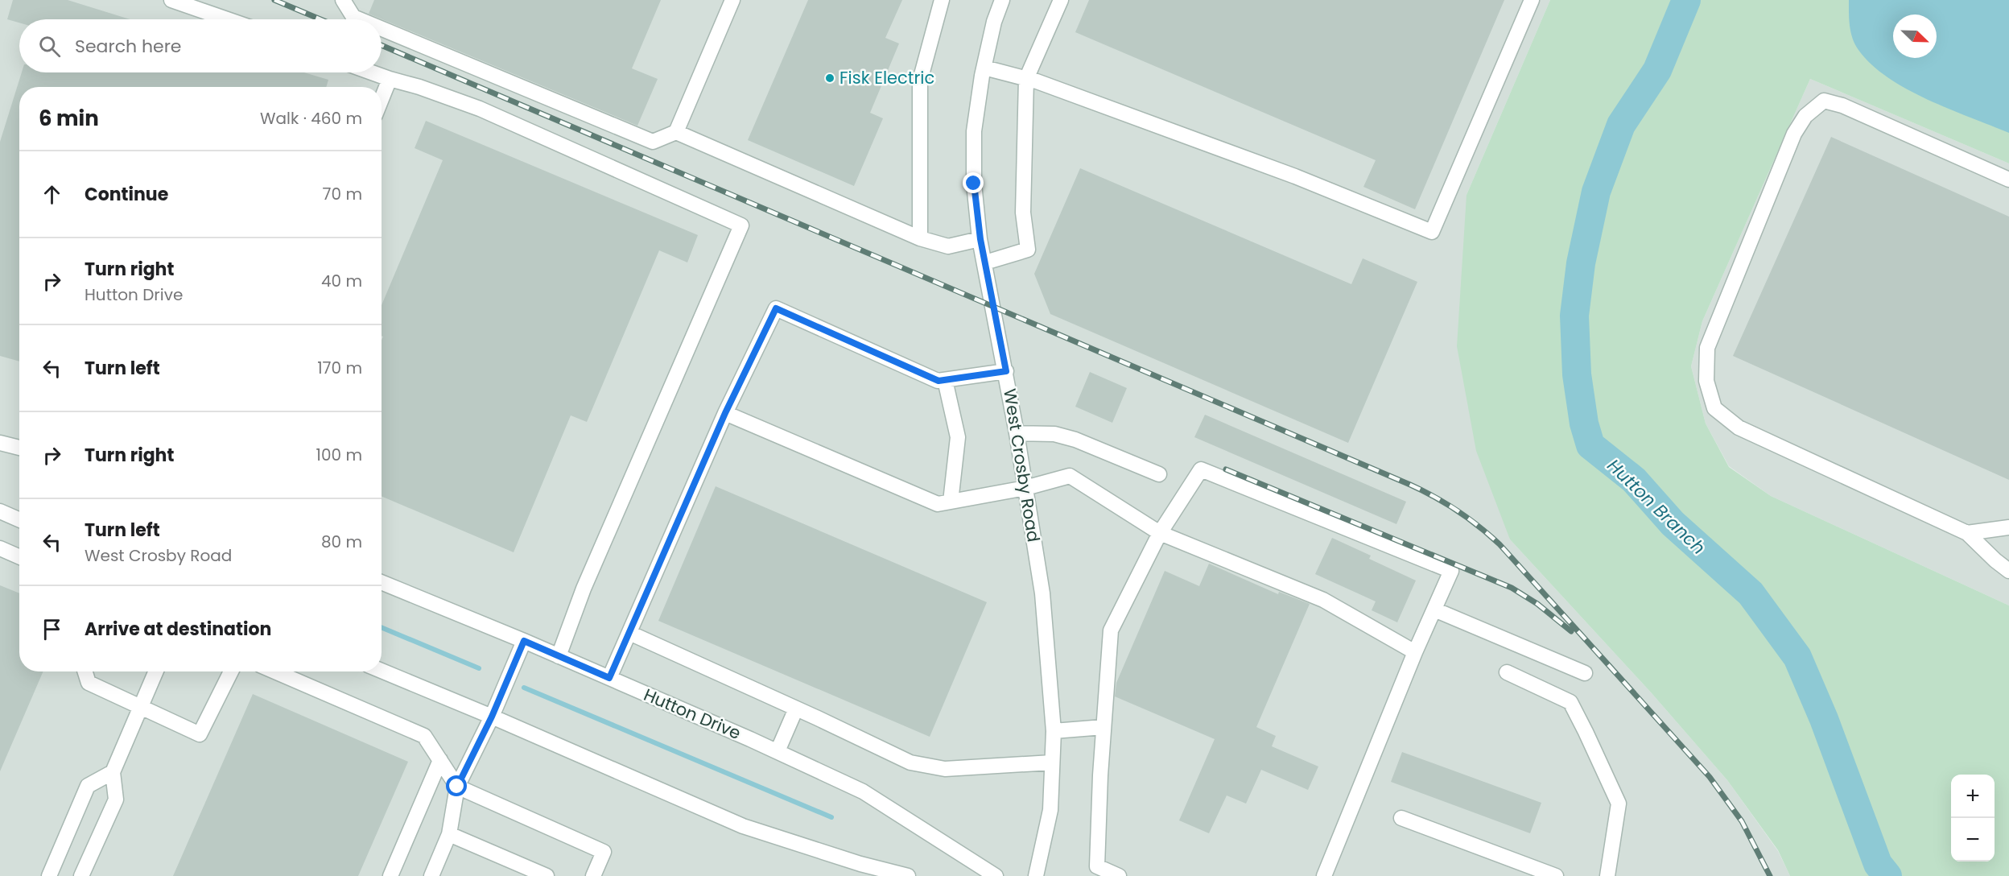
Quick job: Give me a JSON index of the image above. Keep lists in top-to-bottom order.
{
  "streets": {
    "street": ["West Crosby Road", "Hutton Drive"]
  },
  "water": ["Hutton Branch"],
  "places": ["Fisk Electric"],
  "north": "bottom right",
  "page": {
    "search": "Search here",
    "heading": ["6 min", "Walk · 460 m"],
    "list": [
      ["Continue", "70 m"],
      ["Turn right", "Hutton Drive", "40 m"],
      ["Turn left", "170 m"],
      ["Turn right", "100 m"],
      ["Turn left", "West Crosby Road", "80 m"],
      "Arrive at destination"
    ],
    "map_buttons": ["+", "−"]
  }
}
